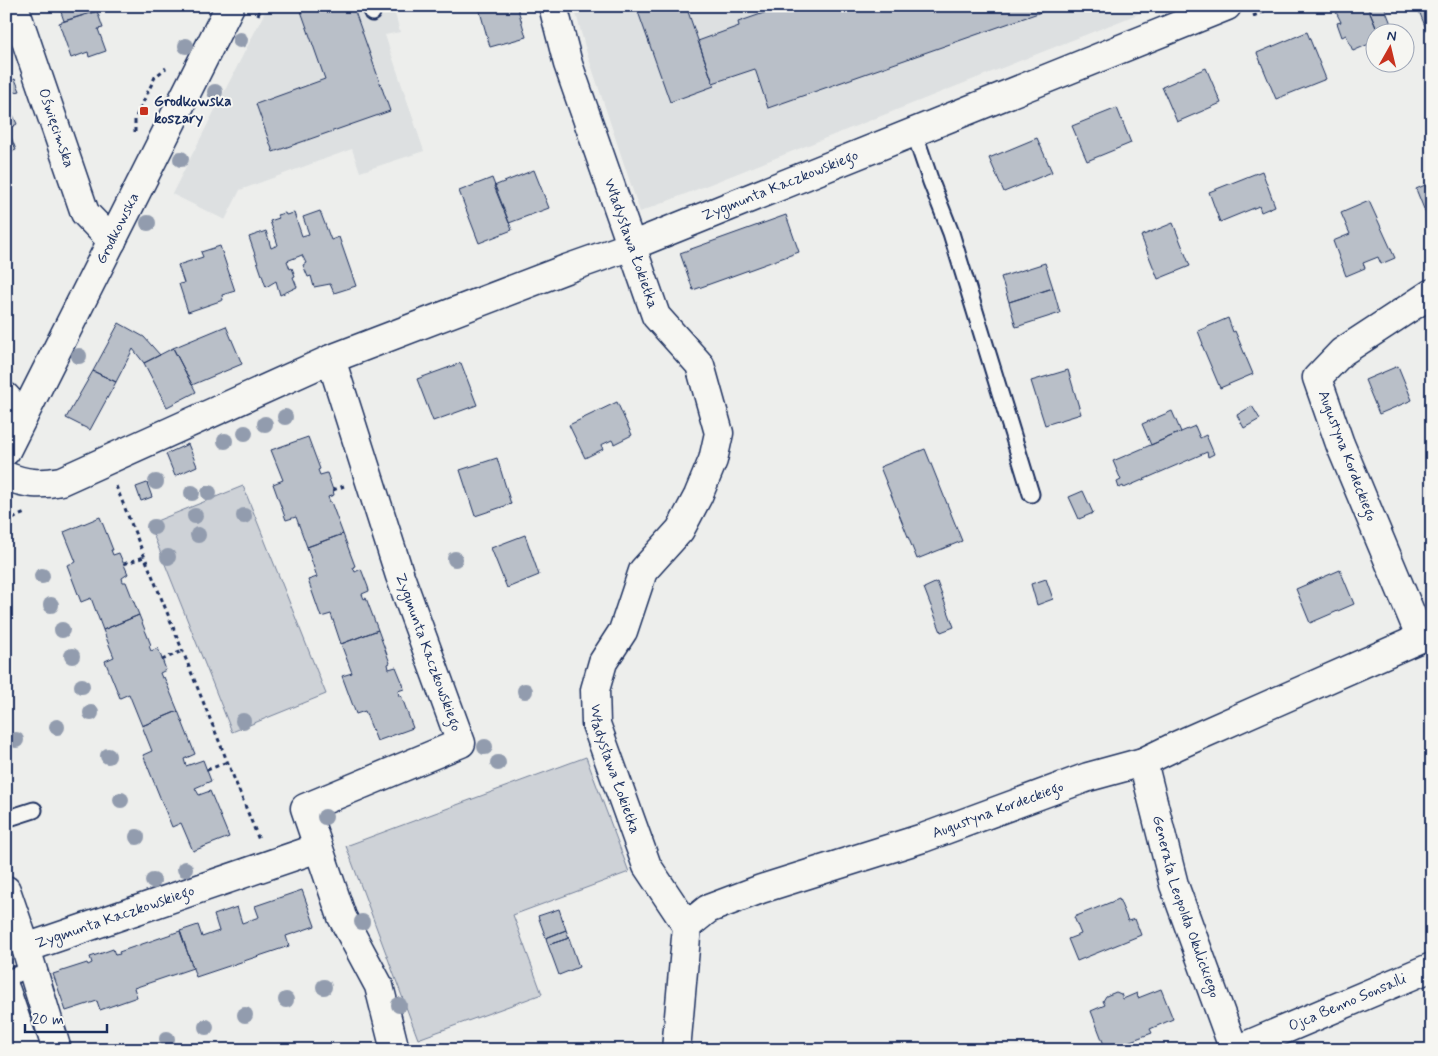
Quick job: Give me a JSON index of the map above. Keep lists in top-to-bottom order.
{
  "streets": {
    "street": [
      "Oświęcimska",
      "Zygmunta Kaczkowskiego",
      "Grodkowska",
      "Władysława Łokietka",
      "Augustyna Kordeckiego",
      "Generała Leopolda Okulickiego",
      "Ojca Benno Sonsalli"
    ]
  },
  "crossings": [
    ["Oświęcimska", "Grodkowska"],
    ["Zygmunta Kaczkowskiego", "Władysława Łokietka"],
    ["Władysława Łokietka", "Augustyna Kordeckiego"],
    ["Augustyna Kordeckiego", "Generała Leopolda Okulickiego"],
    ["Generała Leopolda Okulickiego", "Ojca Benno Sonsalli"]
  ],
  "places": {
    "transit": ["Grodkowska koszary"]
  },
  "scale_bar": "20 m",
  "north": "top"
}
